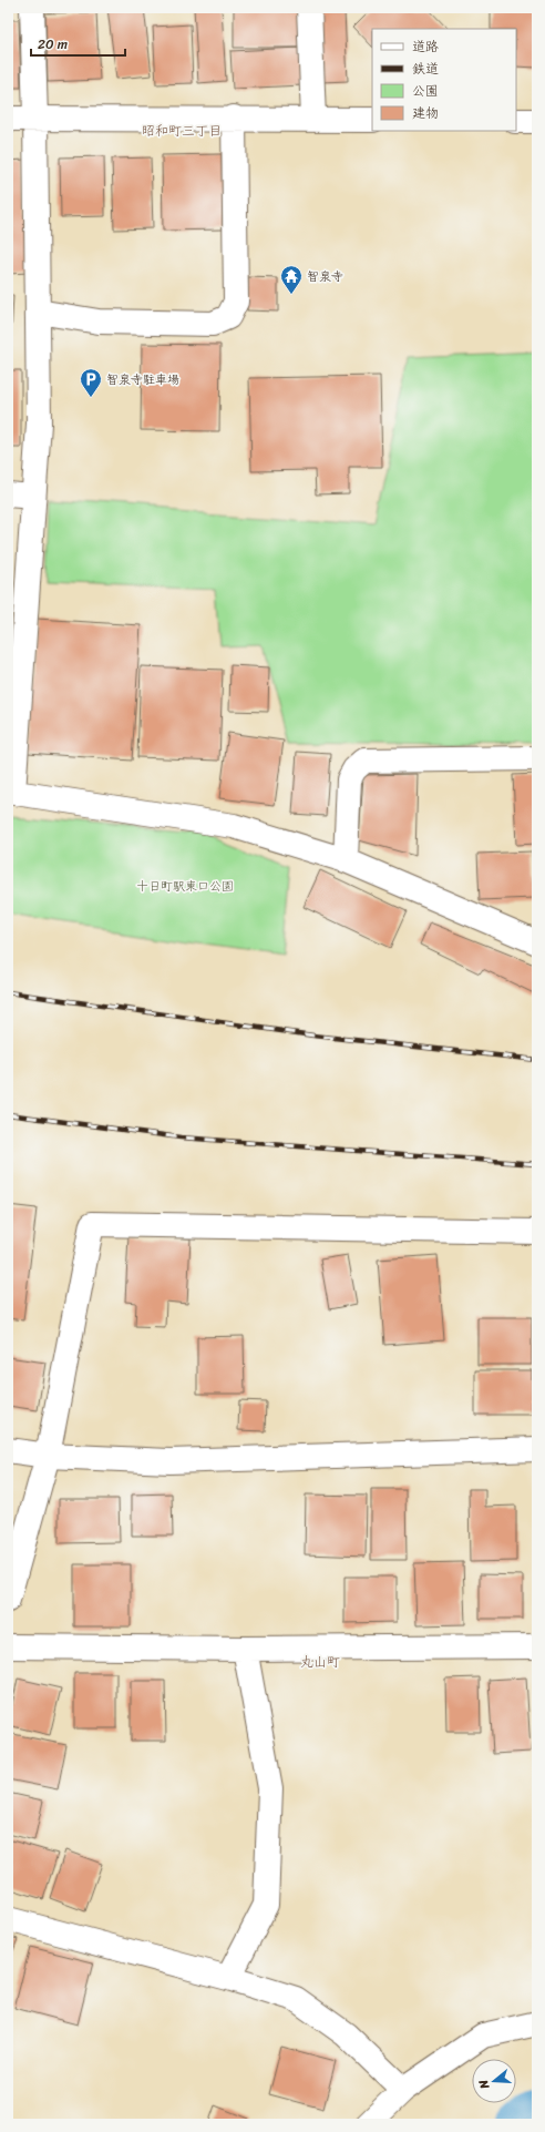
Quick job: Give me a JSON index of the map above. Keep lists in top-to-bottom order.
{
  "districts": ["昭和町三丁目", "丸山町"],
  "parks": ["十日町駅東口公園"],
  "places": {
    "temple": ["智泉寺"],
    "parking": ["智泉寺駐車場"]
  },
  "legend": [
    "道路",
    "鉄道",
    "公園",
    "建物"
  ],
  "scale_bar": "20 m",
  "north": "left"
}
